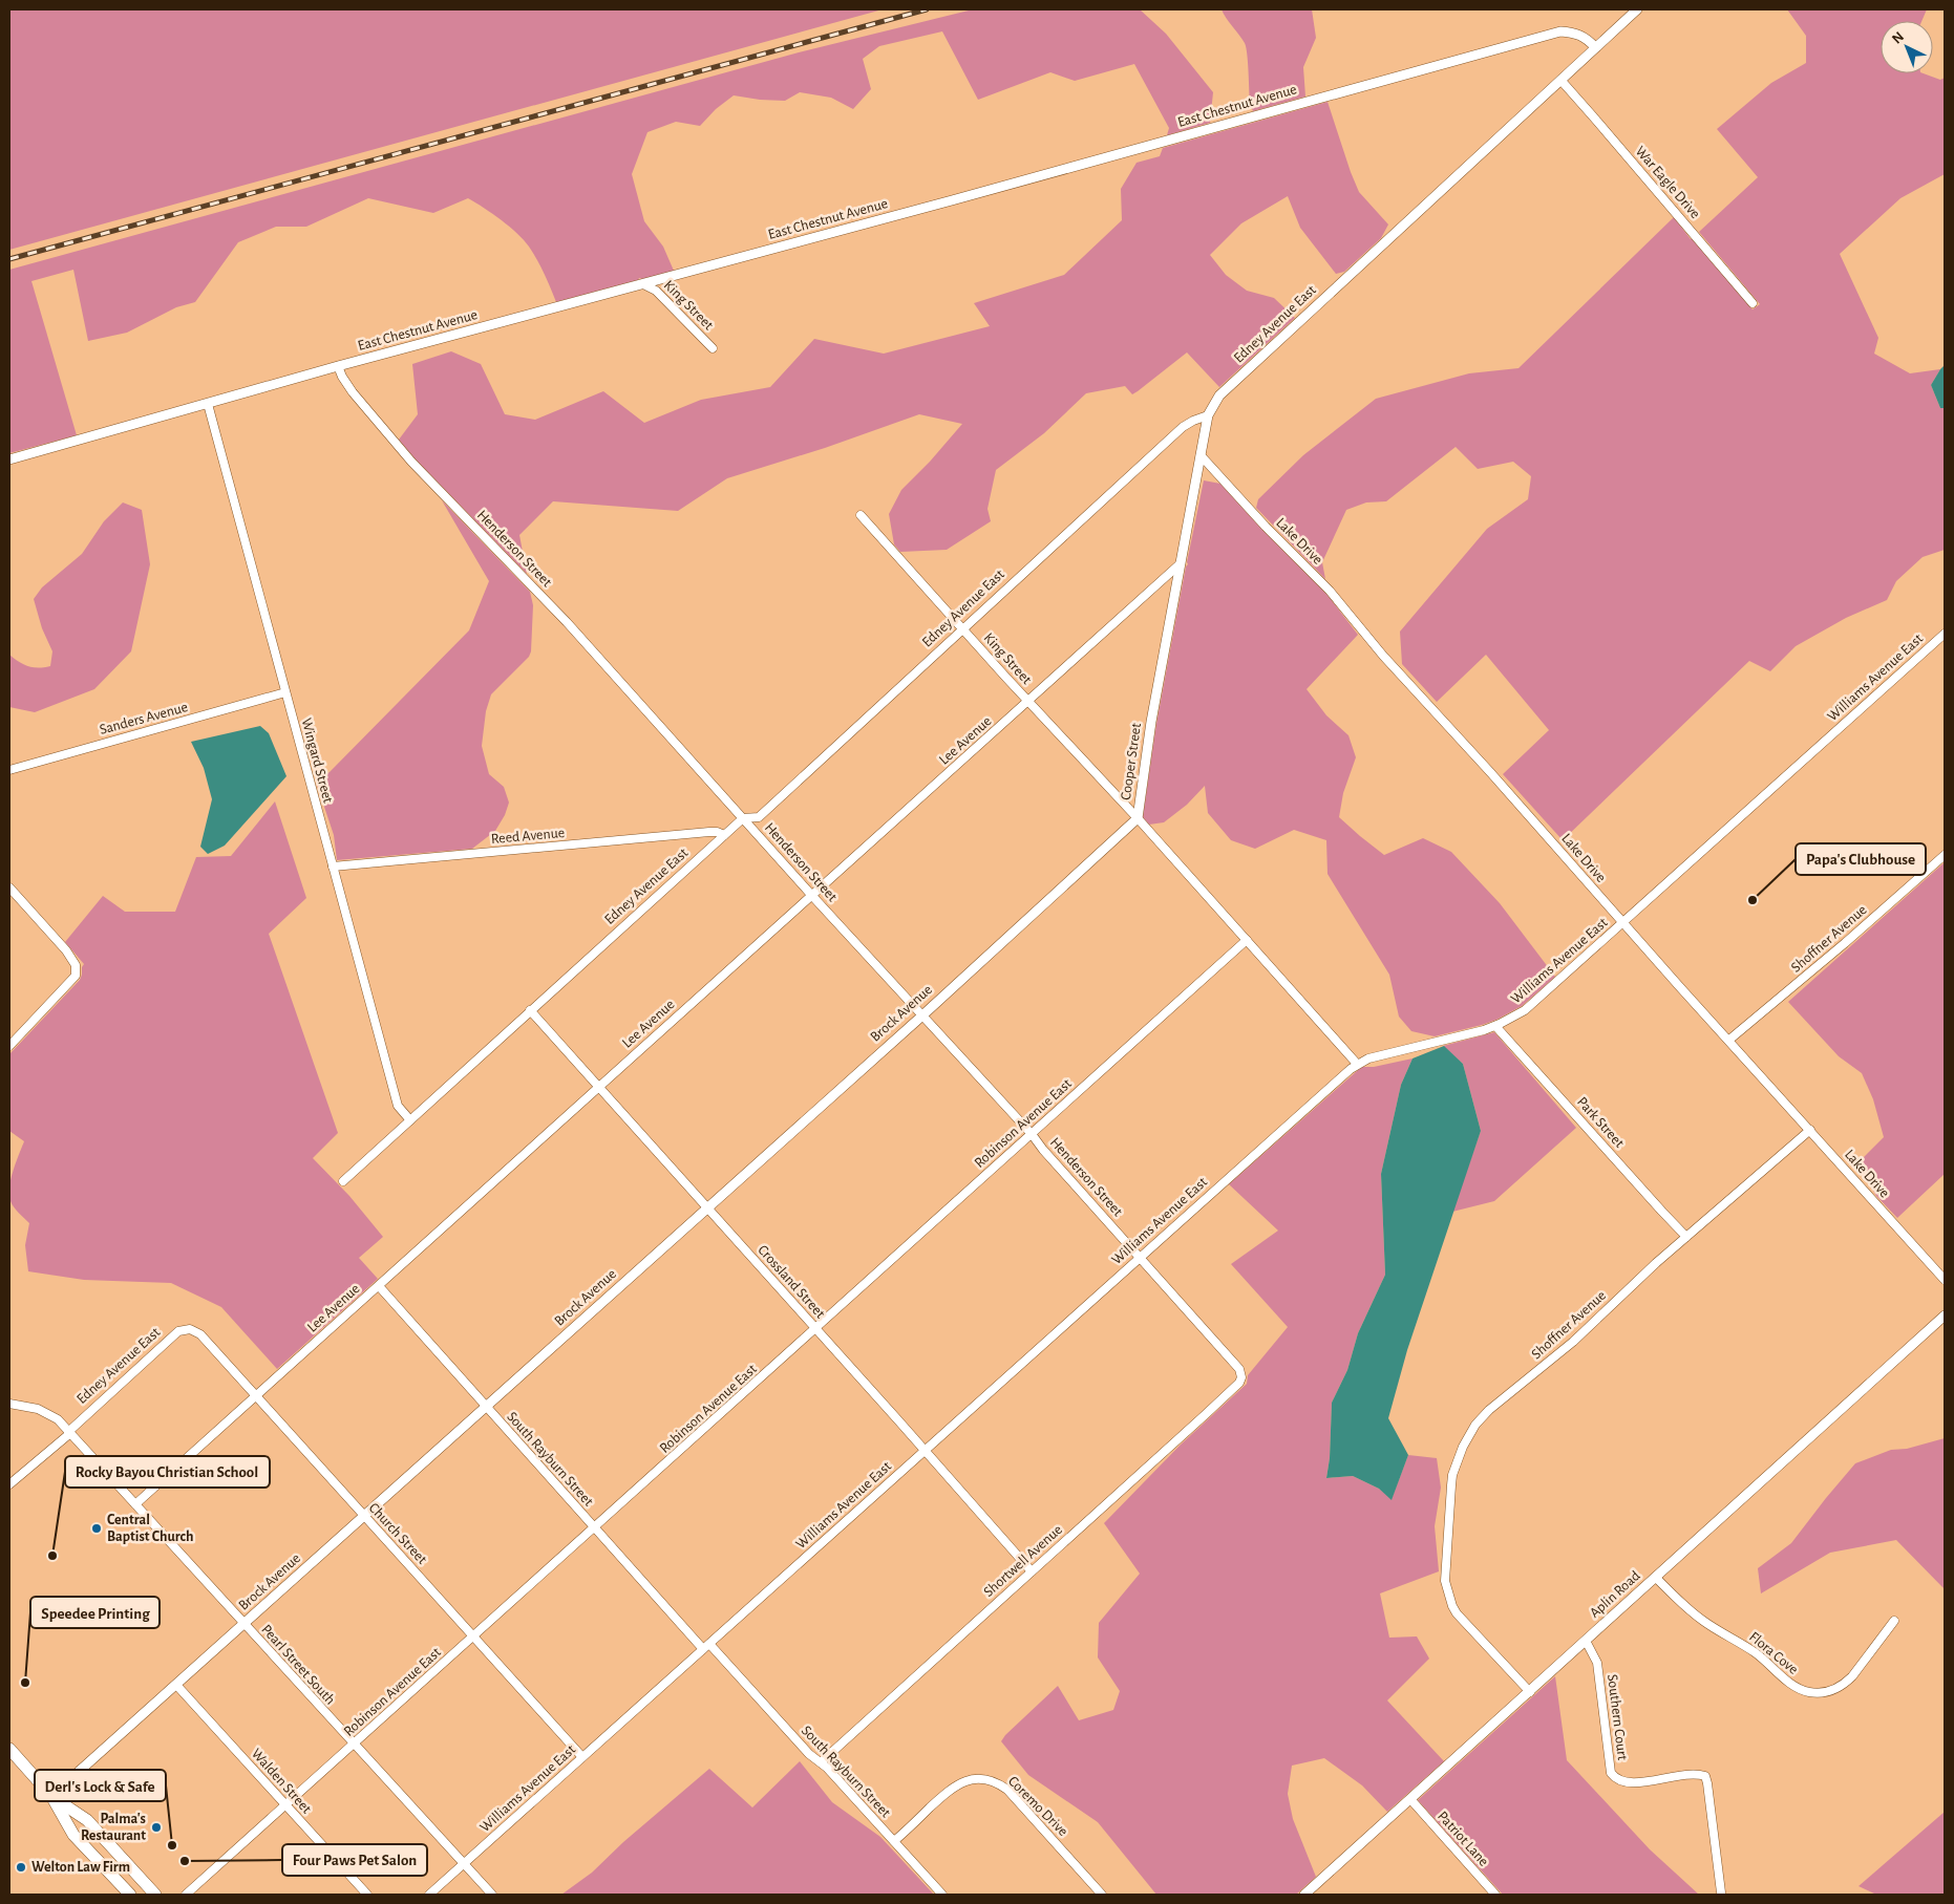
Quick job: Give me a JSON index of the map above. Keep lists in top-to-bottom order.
{
  "streets": {
    "street": [
      "East Chestnut Avenue",
      "War Eagle Drive",
      "King Street",
      "Edney Avenue East",
      "Lake Drive",
      "Henderson Street",
      "Williams Avenue East",
      "Sanders Avenue",
      "Lee Avenue",
      "Wingard Street",
      "Cooper Street",
      "Reed Avenue",
      "Shoffner Avenue",
      "Brock Avenue",
      "Park Street",
      "Robinson Avenue East",
      "Crossland Street",
      "South Rayburn Street",
      "Church Street",
      "Shortwell Avenue",
      "Aplin Road",
      "Flora Cove",
      "Pearl Street South",
      "Southern Court",
      "Walden Street",
      "Coremo Drive",
      "Patriot Lane"
    ]
  },
  "crossings": [
    ["East Chestnut Avenue", "King Street"],
    ["East Chestnut Avenue", "Edney Avenue East"],
    ["East Chestnut Avenue", "Henderson Street"],
    ["East Chestnut Avenue", "Wingard Street"],
    ["War Eagle Drive", "Edney Avenue East"],
    ["King Street", "Edney Avenue East"],
    ["King Street", "Lee Avenue"],
    ["King Street", "Cooper Street"],
    ["King Street", "Brock Avenue"],
    ["Edney Avenue East", "Henderson Street"],
    ["Edney Avenue East", "Wingard Street"],
    ["Edney Avenue East", "Cooper Street"],
    ["Edney Avenue East", "Reed Avenue"],
    ["Edney Avenue East", "Crossland Street"],
    ["Edney Avenue East", "Church Street"],
    ["Edney Avenue East", "Pearl Street South"],
    ["Lake Drive", "Williams Avenue East"],
    ["Lake Drive", "Cooper Street"],
    ["Lake Drive", "Shoffner Avenue"],
    ["Henderson Street", "Williams Avenue East"],
    ["Henderson Street", "Lee Avenue"],
    ["Henderson Street", "Brock Avenue"],
    ["Henderson Street", "Robinson Avenue East"],
    ["Henderson Street", "Shortwell Avenue"],
    ["Williams Avenue East", "Cooper Street"],
    ["Williams Avenue East", "Park Street"],
    ["Williams Avenue East", "Crossland Street"],
    ["Williams Avenue East", "South Rayburn Street"],
    ["Williams Avenue East", "Church Street"],
    ["Williams Avenue East", "Pearl Street South"],
    ["Sanders Avenue", "Wingard Street"],
    ["Lee Avenue", "Cooper Street"],
    ["Lee Avenue", "Crossland Street"],
    ["Lee Avenue", "South Rayburn Street"],
    ["Lee Avenue", "Church Street"],
    ["Lee Avenue", "Pearl Street South"],
    ["Wingard Street", "Reed Avenue"],
    ["Cooper Street", "Brock Avenue"],
    ["Cooper Street", "Robinson Avenue East"],
    ["Shoffner Avenue", "Park Street"],
    ["Shoffner Avenue", "Aplin Road"],
    ["Brock Avenue", "Crossland Street"],
    ["Brock Avenue", "South Rayburn Street"],
    ["Brock Avenue", "Church Street"],
    ["Brock Avenue", "Pearl Street South"],
    ["Brock Avenue", "Walden Street"],
    ["Robinson Avenue East", "Crossland Street"],
    ["Robinson Avenue East", "South Rayburn Street"],
    ["Robinson Avenue East", "Church Street"],
    ["Robinson Avenue East", "Pearl Street South"],
    ["Robinson Avenue East", "Walden Street"],
    ["Crossland Street", "Shortwell Avenue"],
    ["South Rayburn Street", "Shortwell Avenue"],
    ["South Rayburn Street", "Coremo Drive"],
    ["Aplin Road", "Flora Cove"],
    ["Aplin Road", "Southern Court"],
    ["Aplin Road", "Patriot Lane"]
  ],
  "places": [
    "Papa's Clubhouse",
    "Central Baptist Church",
    "Rocky Bayou Christian School",
    "Speedee Printing",
    "Palma's Restaurant",
    "Derl's Lock & Safe",
    "Four Paws Pet Salon",
    "Welton Law Firm"
  ],
  "north": "top left"
}
